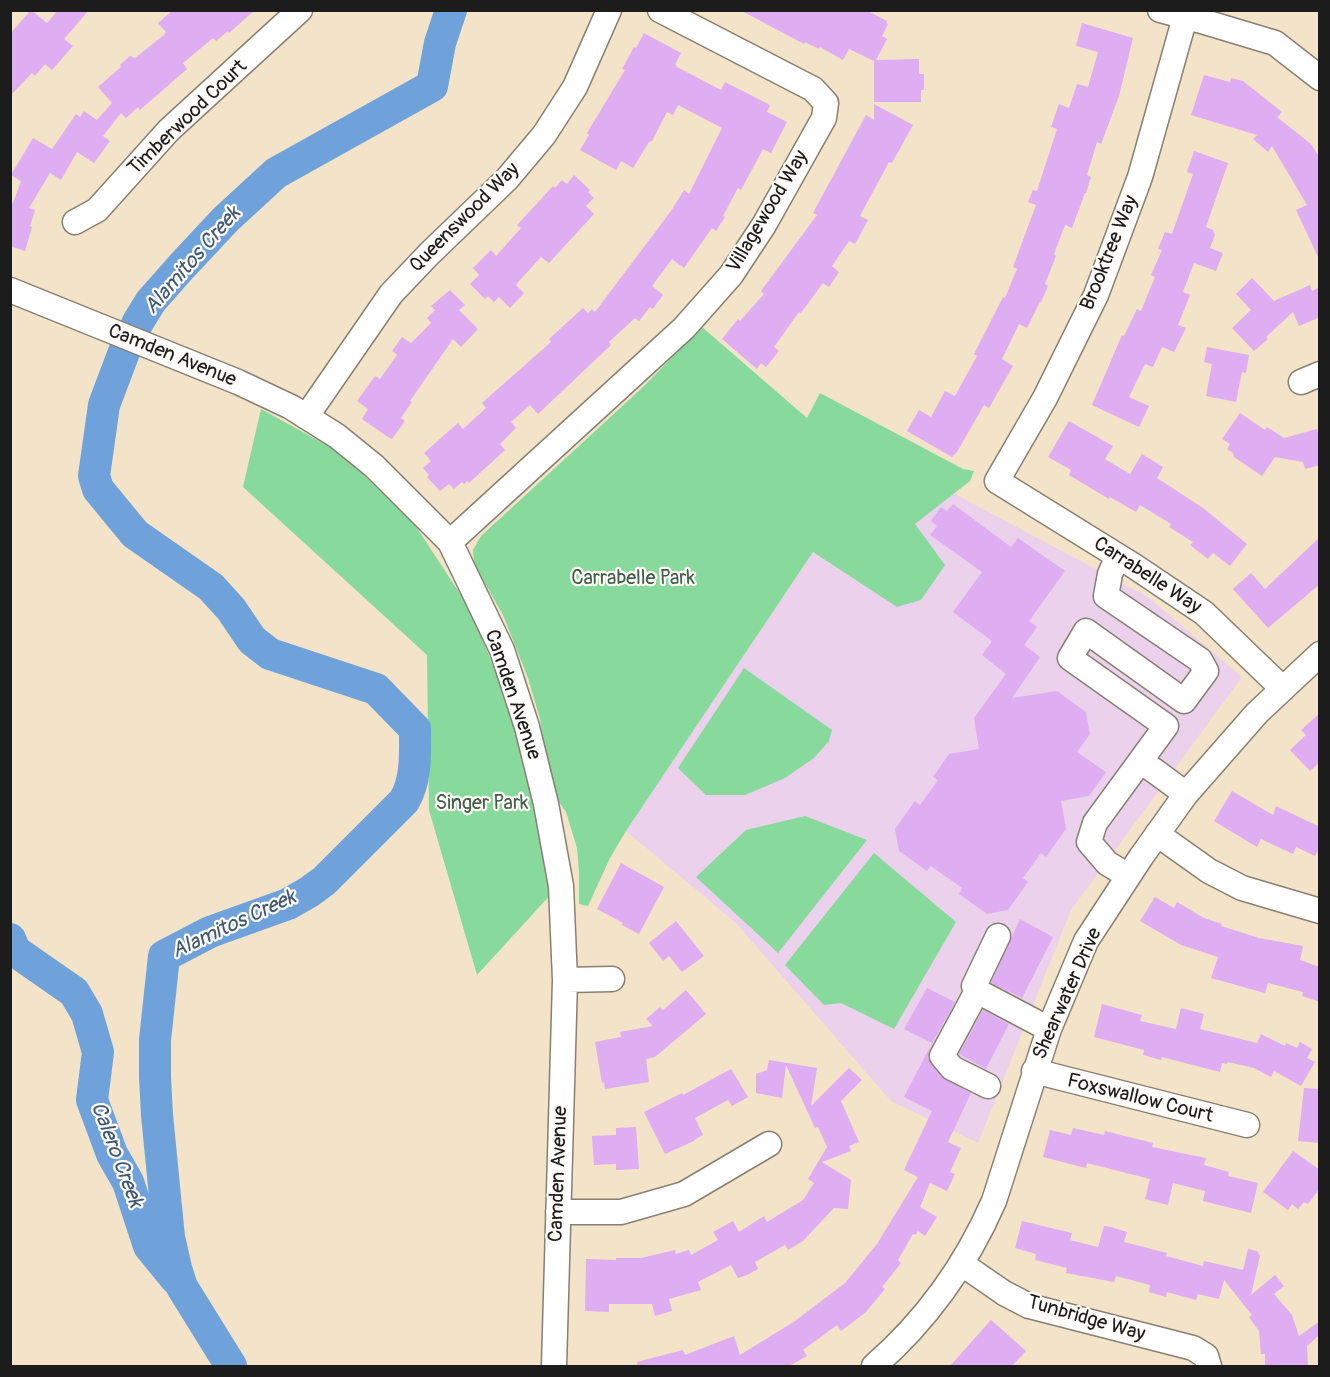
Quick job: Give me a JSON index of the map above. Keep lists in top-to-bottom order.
{
  "streets": {
    "street": [
      "Timberwood Court",
      "Villagewood Way",
      "Queenswood Way",
      "Brooktree Way",
      "Camden Avenue",
      "Carrabelle Way",
      "Shearwater Drive",
      "Foxswallow Court",
      "Tunbridge Way"
    ]
  },
  "crossings": [
    ["Villagewood Way", "Camden Avenue"],
    ["Queenswood Way", "Camden Avenue"],
    ["Brooktree Way", "Carrabelle Way"],
    ["Carrabelle Way", "Shearwater Drive"],
    ["Shearwater Drive", "Foxswallow Court"],
    ["Shearwater Drive", "Tunbridge Way"]
  ],
  "water": ["Alamitos Creek", "Calero Creek"],
  "parks": ["Carrabelle Park", "Singer Park"]
}
